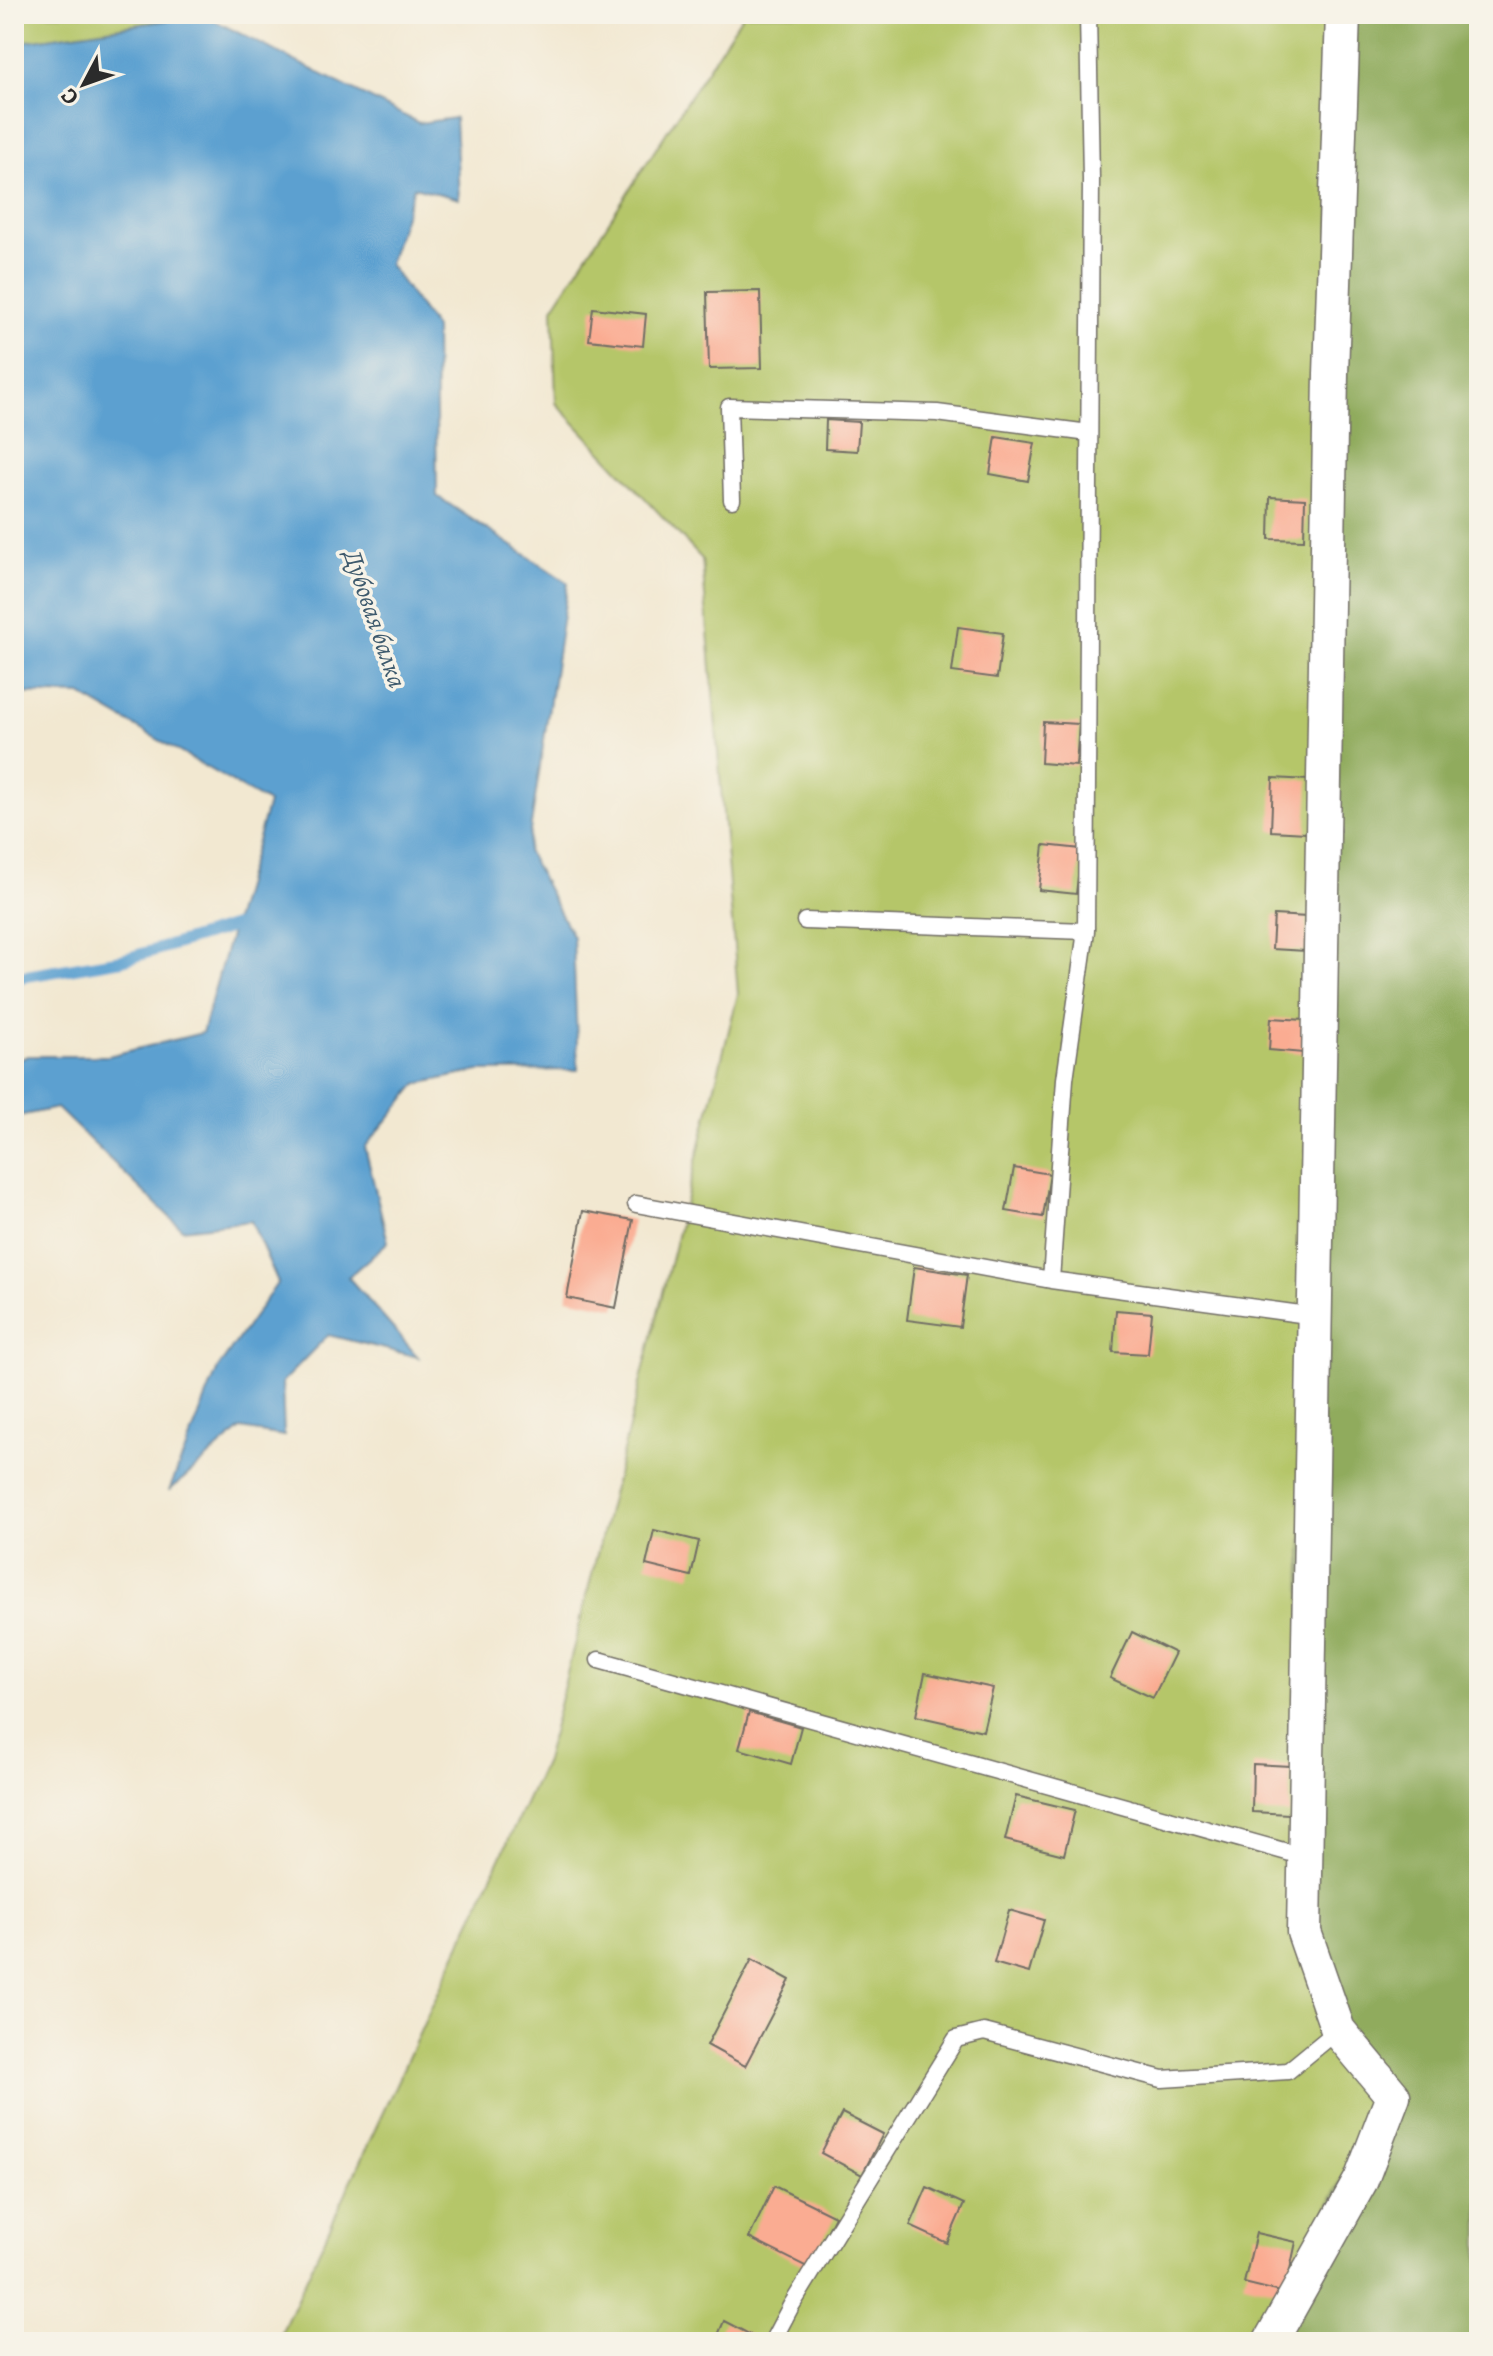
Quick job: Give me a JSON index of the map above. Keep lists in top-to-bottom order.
{
  "water": ["Дубовая балка"],
  "north": "bottom left"
}
